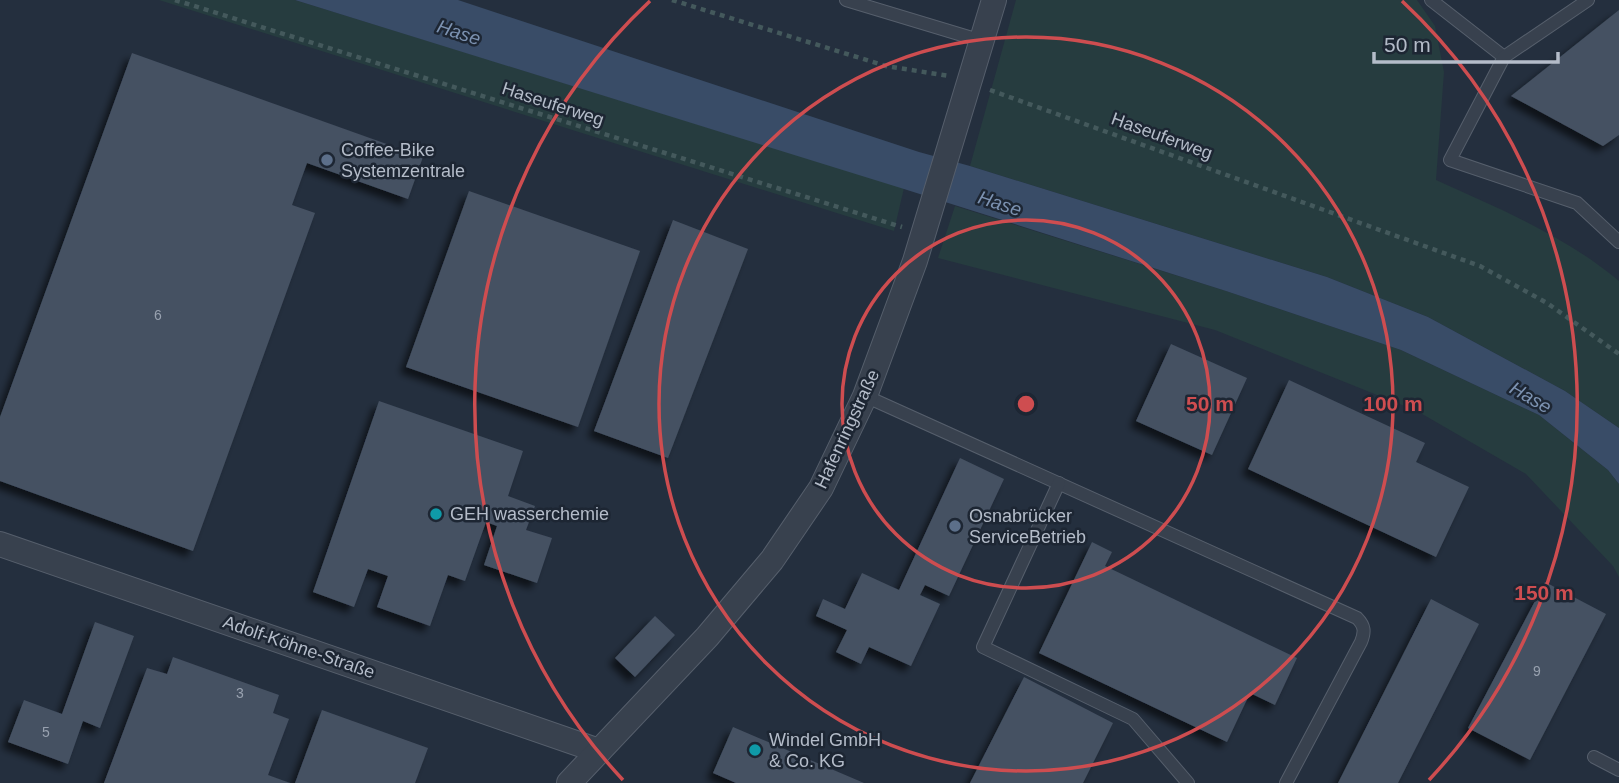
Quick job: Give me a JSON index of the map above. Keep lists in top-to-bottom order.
{
  "streets": {
    "street": ["Hafenringstraße", "Adolf-Köhne-Straße"],
    "path": ["Haseuferweg"]
  },
  "crossings": [
    ["Haseuferweg", "Hafenringstraße"],
    ["Hafenringstraße", "Adolf-Köhne-Straße"]
  ],
  "water": ["Hase"],
  "places": [
    "Coffee-Bike Systemzentrale",
    "GEH wasserchemie",
    "Osnabrücker ServiceBetrieb",
    "Windel GmbH & Co. KG"
  ],
  "house_numbers": [
    "6",
    "9",
    "3",
    "5"
  ],
  "scale_bar": "50 m",
  "rings": ["50 m", "100 m", "150 m"]
}
